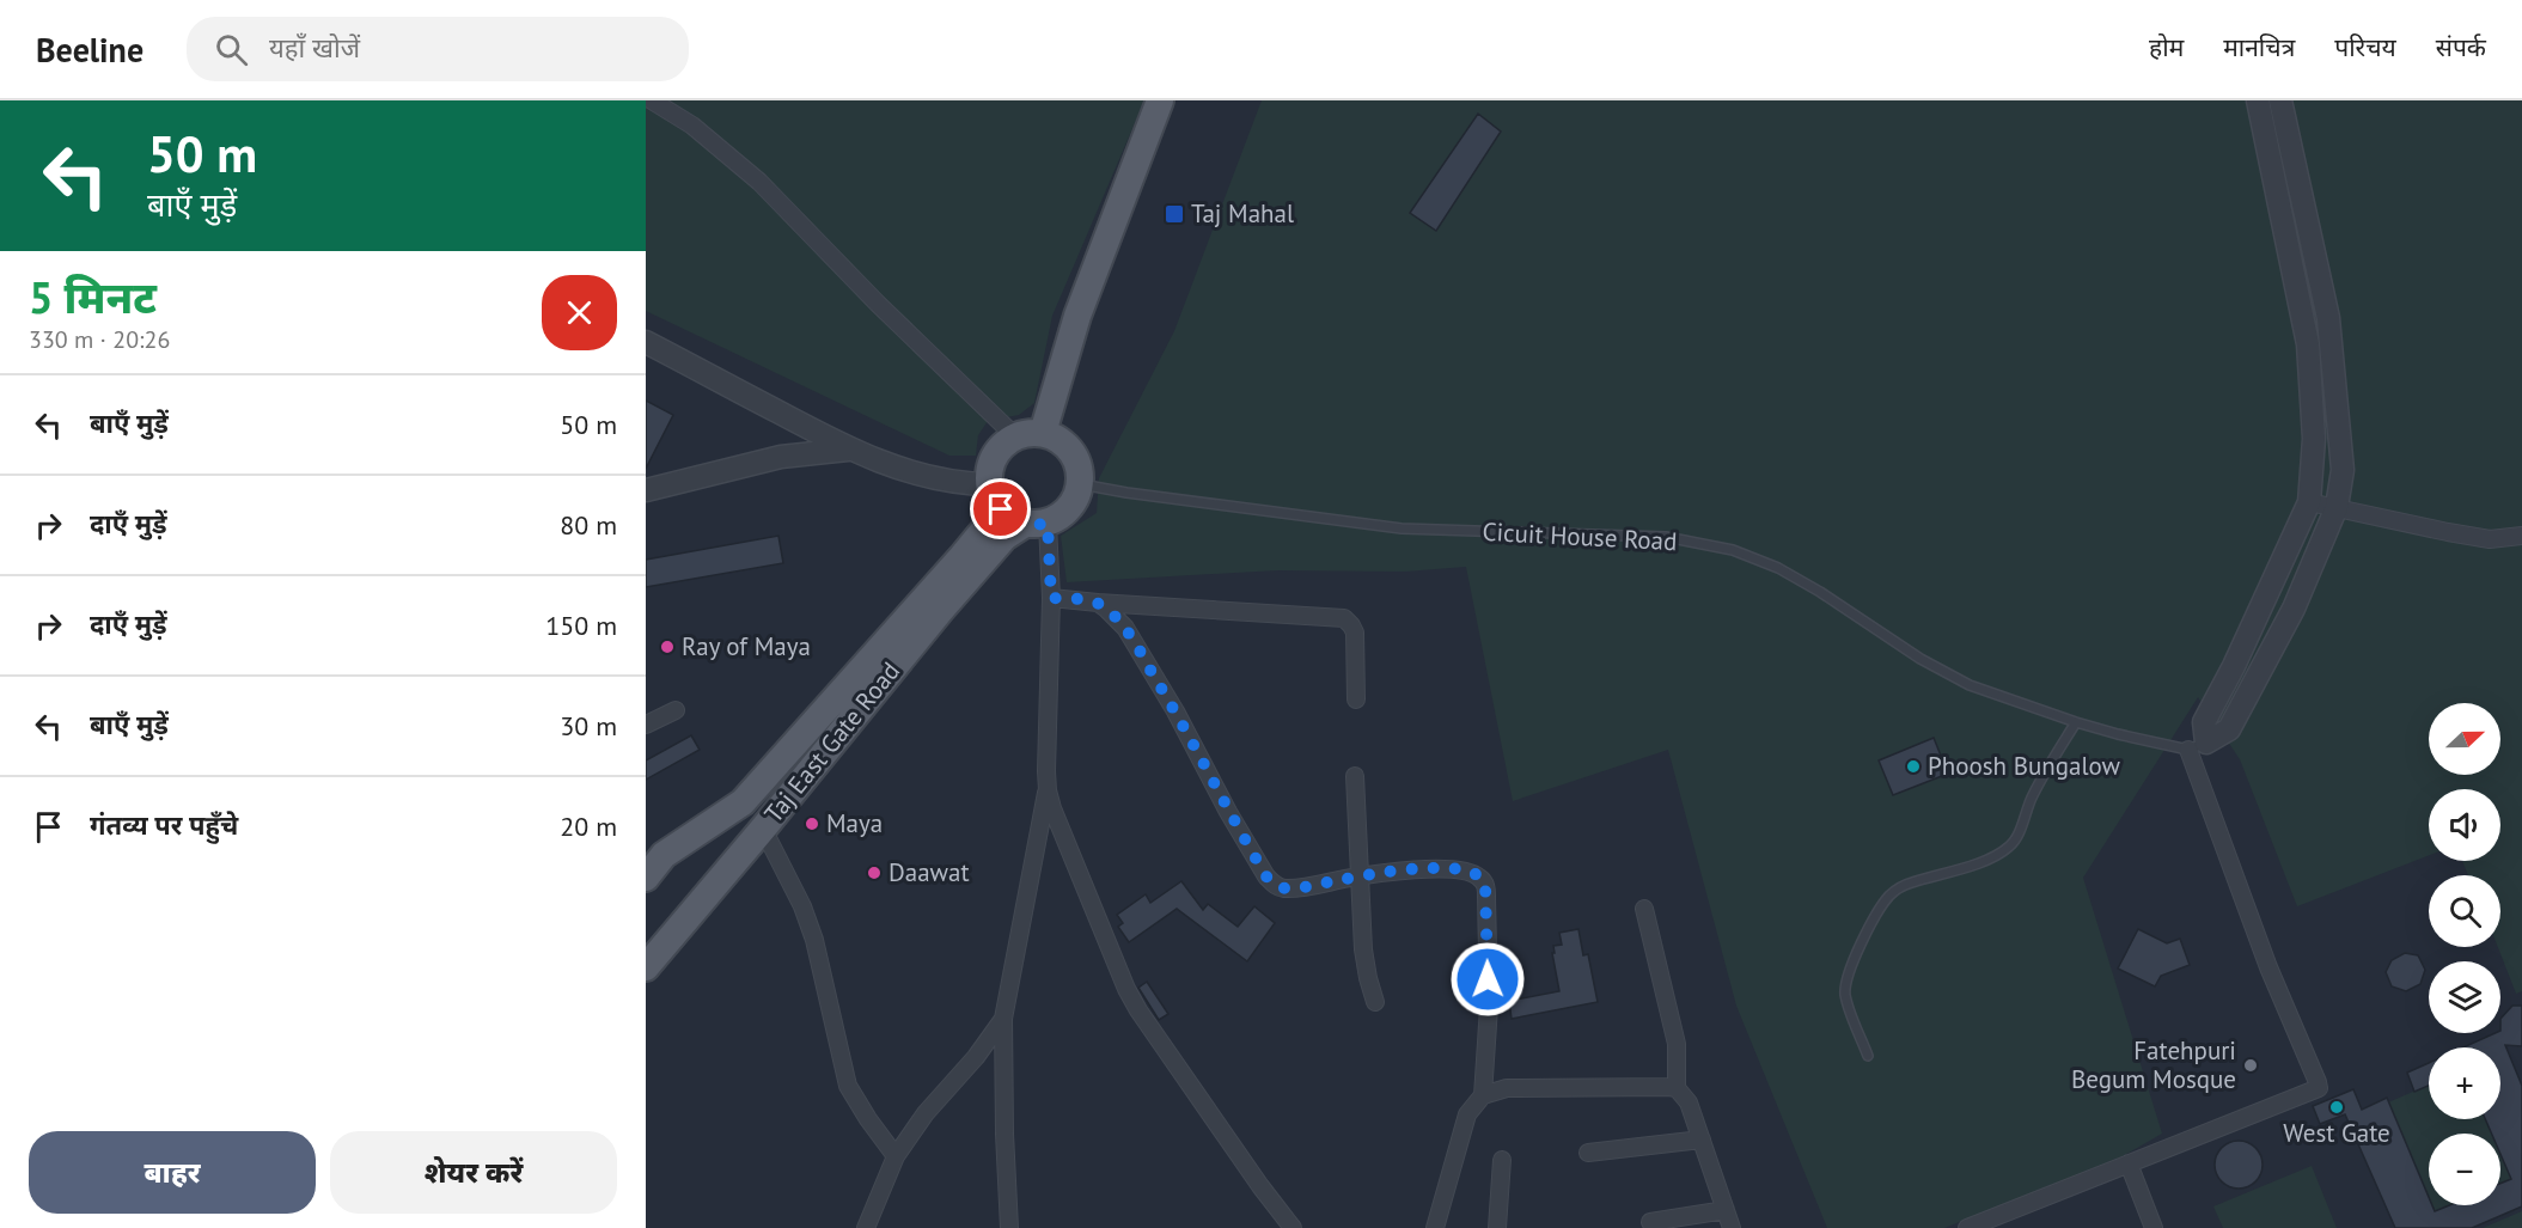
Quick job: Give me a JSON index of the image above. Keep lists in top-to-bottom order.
{
  "streets": {
    "main road": ["Taj East Gate Road"],
    "lane": ["Cicuit House Road"]
  },
  "crossings": [
    ["Cicuit House Road", "Taj East Gate Road"]
  ],
  "places": {
    "transit": ["Taj Mahal"],
    "other": [
      "Ray of Maya",
      "Phoosh Bungalow",
      "Maya",
      "Daawat",
      "Fatehpuri Begum Mosque",
      "West Gate"
    ]
  },
  "north": "right",
  "page": {
    "header": "Beeline",
    "search": "यहाँ खोजें",
    "nav": [
      "होम",
      "मानचित्र",
      "परिचय",
      "संपर्क"
    ],
    "turn": ["50 m", "बाएँ मुड़ें"],
    "heading": ["5 मिनट", "330 m · 20:26"],
    "list": [
      {
        "name": "बाएँ मुड़ें",
        "value": "50 m"
      },
      {
        "name": "दाएँ मुड़ें",
        "value": "80 m"
      },
      {
        "name": "दाएँ मुड़ें",
        "value": "150 m"
      },
      {
        "name": "बाएँ मुड़ें",
        "value": "30 m"
      },
      {
        "name": "गंतव्य पर पहुँचे",
        "value": "20 m"
      }
    ],
    "map_buttons": ["+", "−"],
    "buttons": ["बाहर", "शेयर करें"]
  }
}
